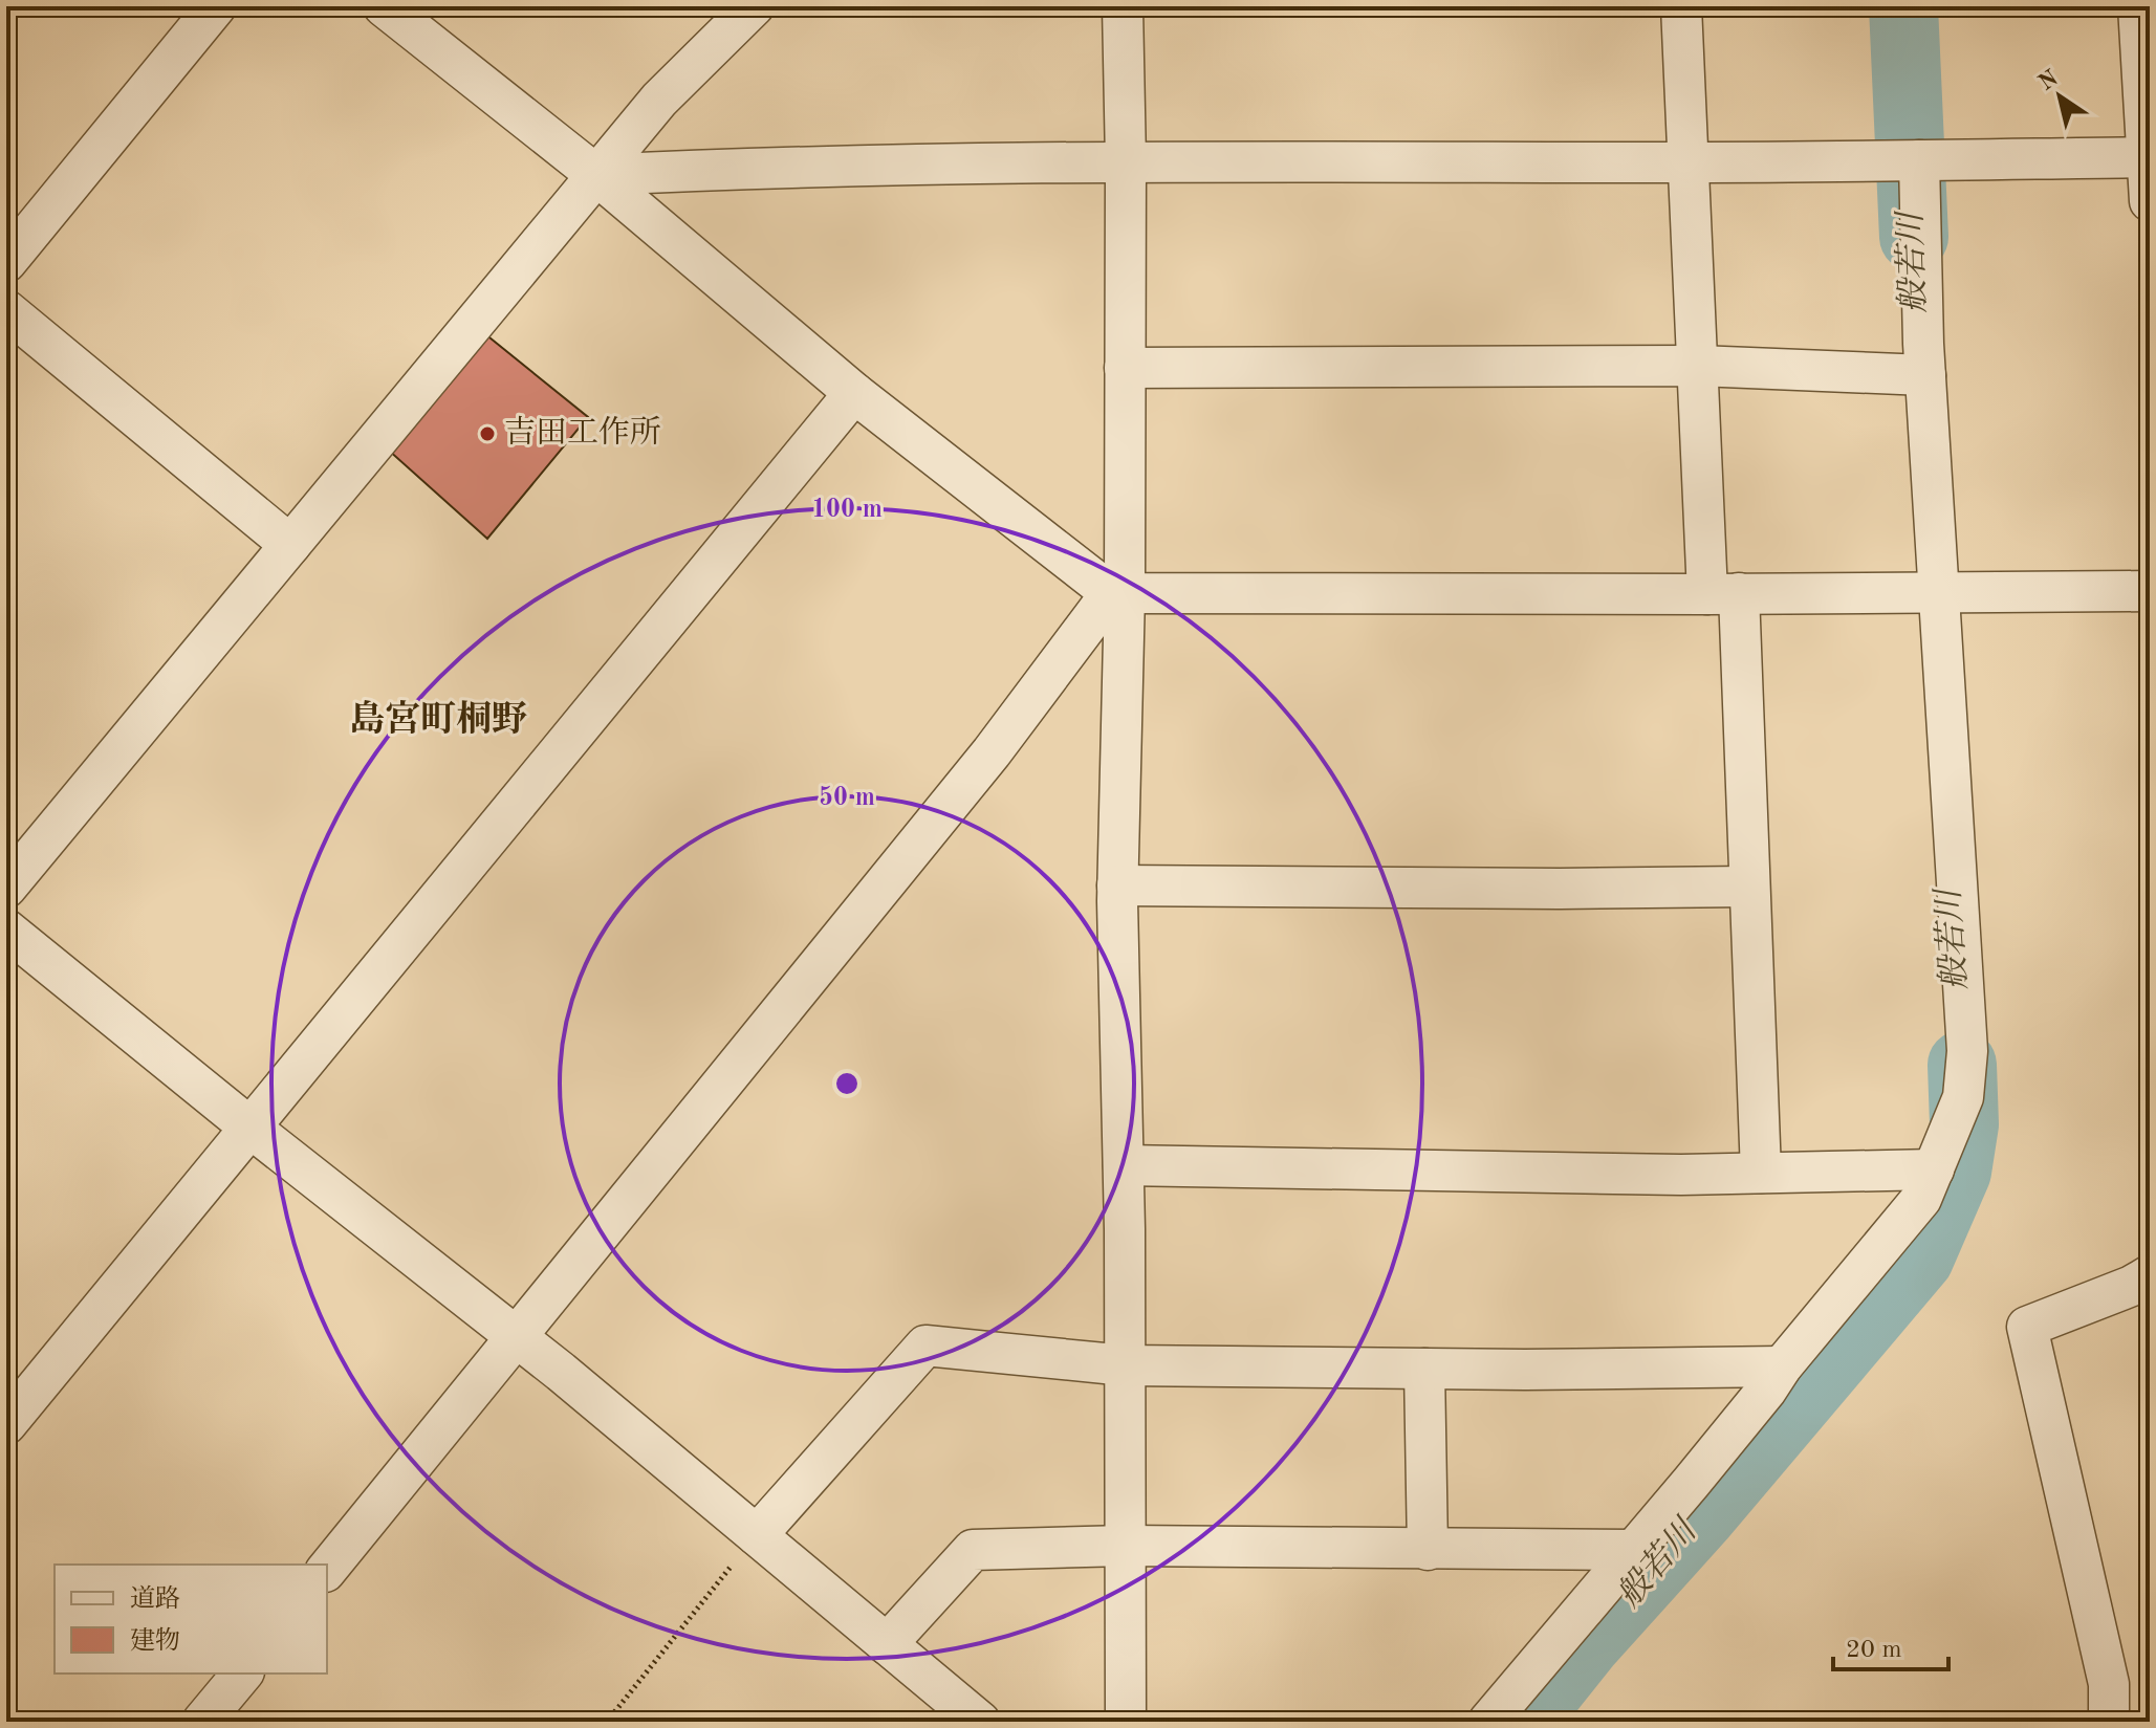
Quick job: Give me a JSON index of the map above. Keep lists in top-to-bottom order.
{
  "districts": ["島宮町桐野"],
  "water": ["般若川"],
  "places": ["吉田工作所"],
  "legend": ["道路", "建物"],
  "scale_bar": "20 m",
  "north": "top left",
  "rings": ["100 m", "50 m"]
}
